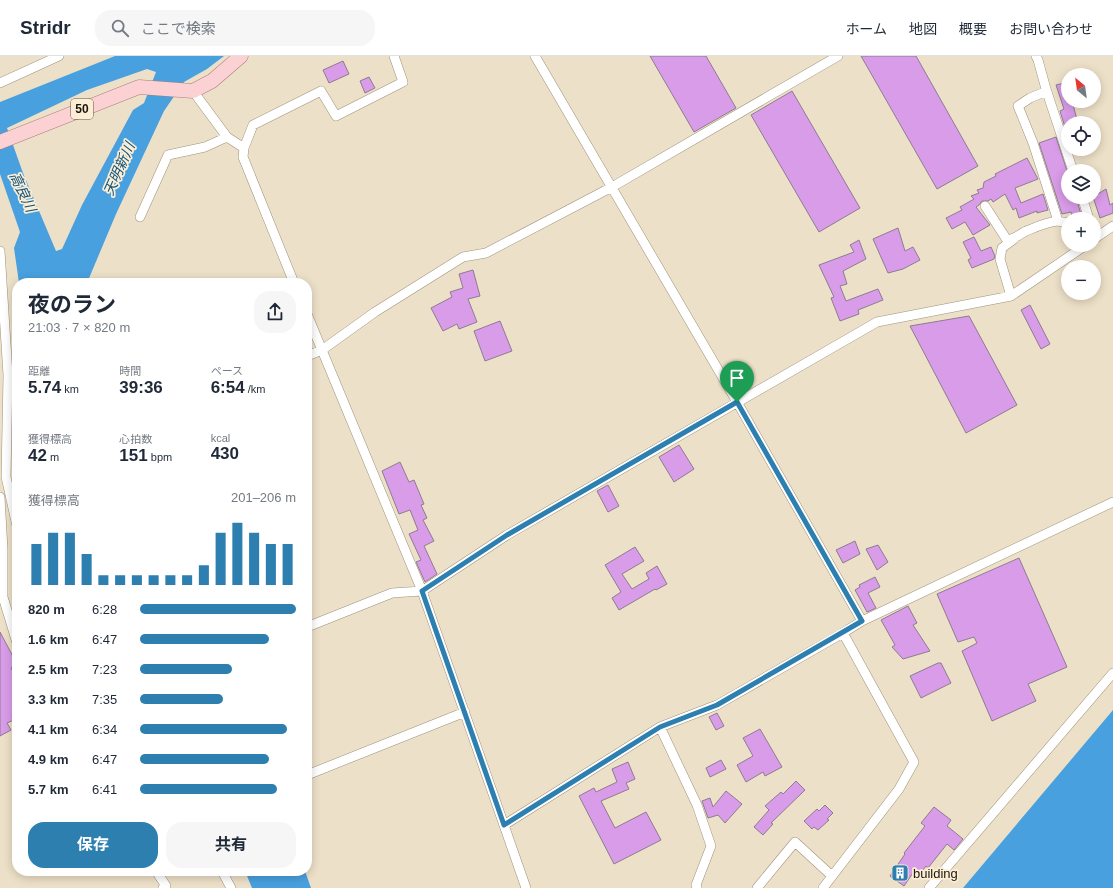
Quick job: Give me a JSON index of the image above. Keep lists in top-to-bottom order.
{
  "streets": {
    "main road": ["50"]
  },
  "water": ["天明新川", "高良川"],
  "places": {
    "building": ["building"]
  },
  "north": "top left",
  "page": {
    "header": "Stridr",
    "search": "ここで検索",
    "nav": [
      "ホーム",
      "地図",
      "概要",
      "お問い合わせ"
    ],
    "map_buttons": ["+", "−"],
    "heading": ["夜のラン", "21:03 · 7 × 820 m"],
    "stats": [
      ["距離", "5.74 km"],
      ["時間", "39:36"],
      ["ペース", "6:54 /km"],
      ["獲得標高", "42 m"],
      ["心拍数", "151 bpm"],
      ["kcal", "430"]
    ],
    "chart": ["獲得標高", "201–206 m"],
    "list": [
      {
        "name": "820 m",
        "note": "6:28"
      },
      {
        "name": "1.6 km",
        "note": "6:47"
      },
      {
        "name": "2.5 km",
        "note": "7:23"
      },
      {
        "name": "3.3 km",
        "note": "7:35"
      },
      {
        "name": "4.1 km",
        "note": "6:34"
      },
      {
        "name": "4.9 km",
        "note": "6:47"
      },
      {
        "name": "5.7 km",
        "note": "6:41"
      }
    ],
    "buttons": ["保存", "共有"]
  }
}
